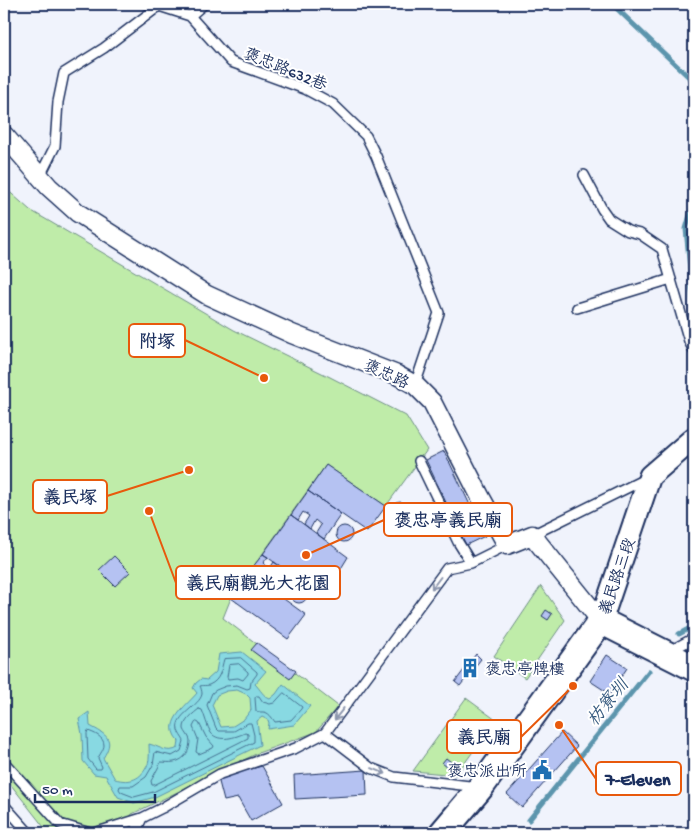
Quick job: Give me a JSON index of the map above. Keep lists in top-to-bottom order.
{
  "streets": {
    "main road": ["義民路三段"],
    "street": ["褒忠路"],
    "lane": ["褒忠路632巷"]
  },
  "crossings": [
    ["褒忠路632巷", "褒忠路"]
  ],
  "water": ["枋寮圳"],
  "places": {
    "other": [
      "附塚",
      "義民塚",
      "義民廟觀光大花園",
      "褒忠亭義民廟",
      "義民廟",
      "7-Eleven"
    ],
    "building": ["褒忠亭牌樓"],
    "public building": ["褒忠派出所"]
  },
  "scale_bar": "50 m"
}
